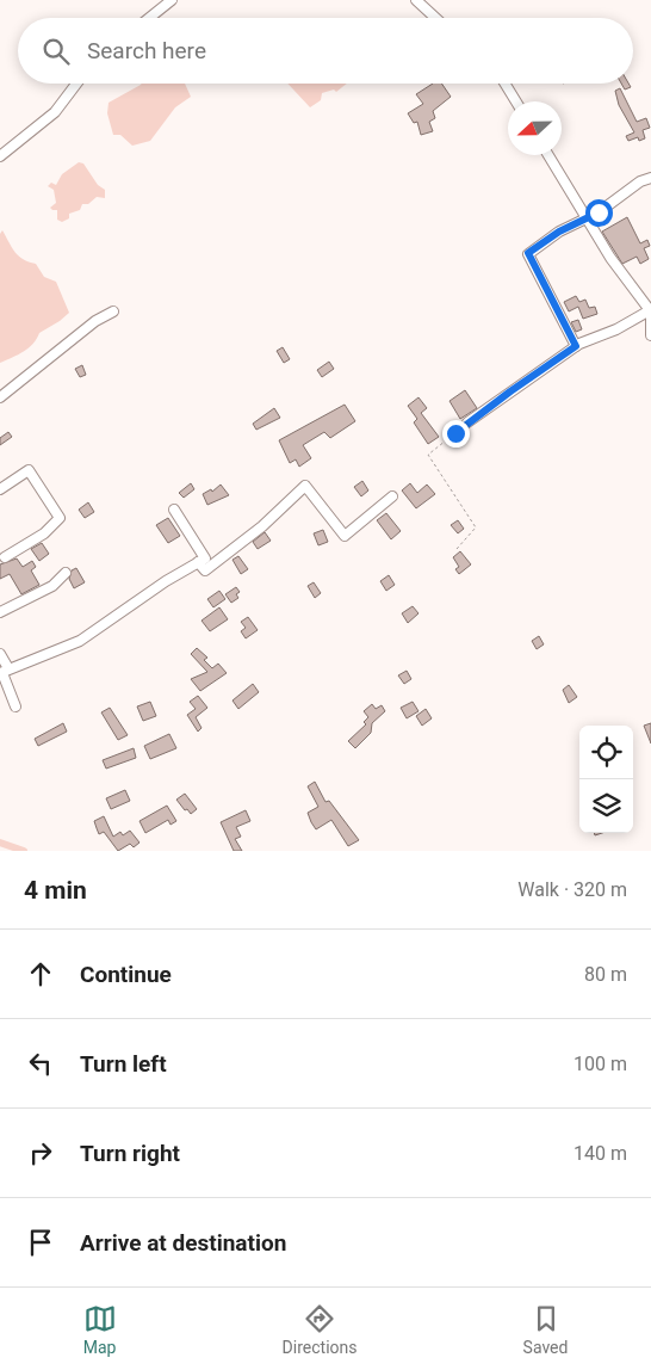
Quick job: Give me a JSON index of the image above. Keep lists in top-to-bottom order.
{
  "north": "left",
  "page": {
    "search": "Search here",
    "heading": ["4 min", "Walk · 320 m"],
    "list": [
      ["Continue", "80 m"],
      ["Turn left", "100 m"],
      ["Turn right", "140 m"],
      "Arrive at destination"
    ],
    "nav": ["Map", "Directions", "Saved"]
  }
}
